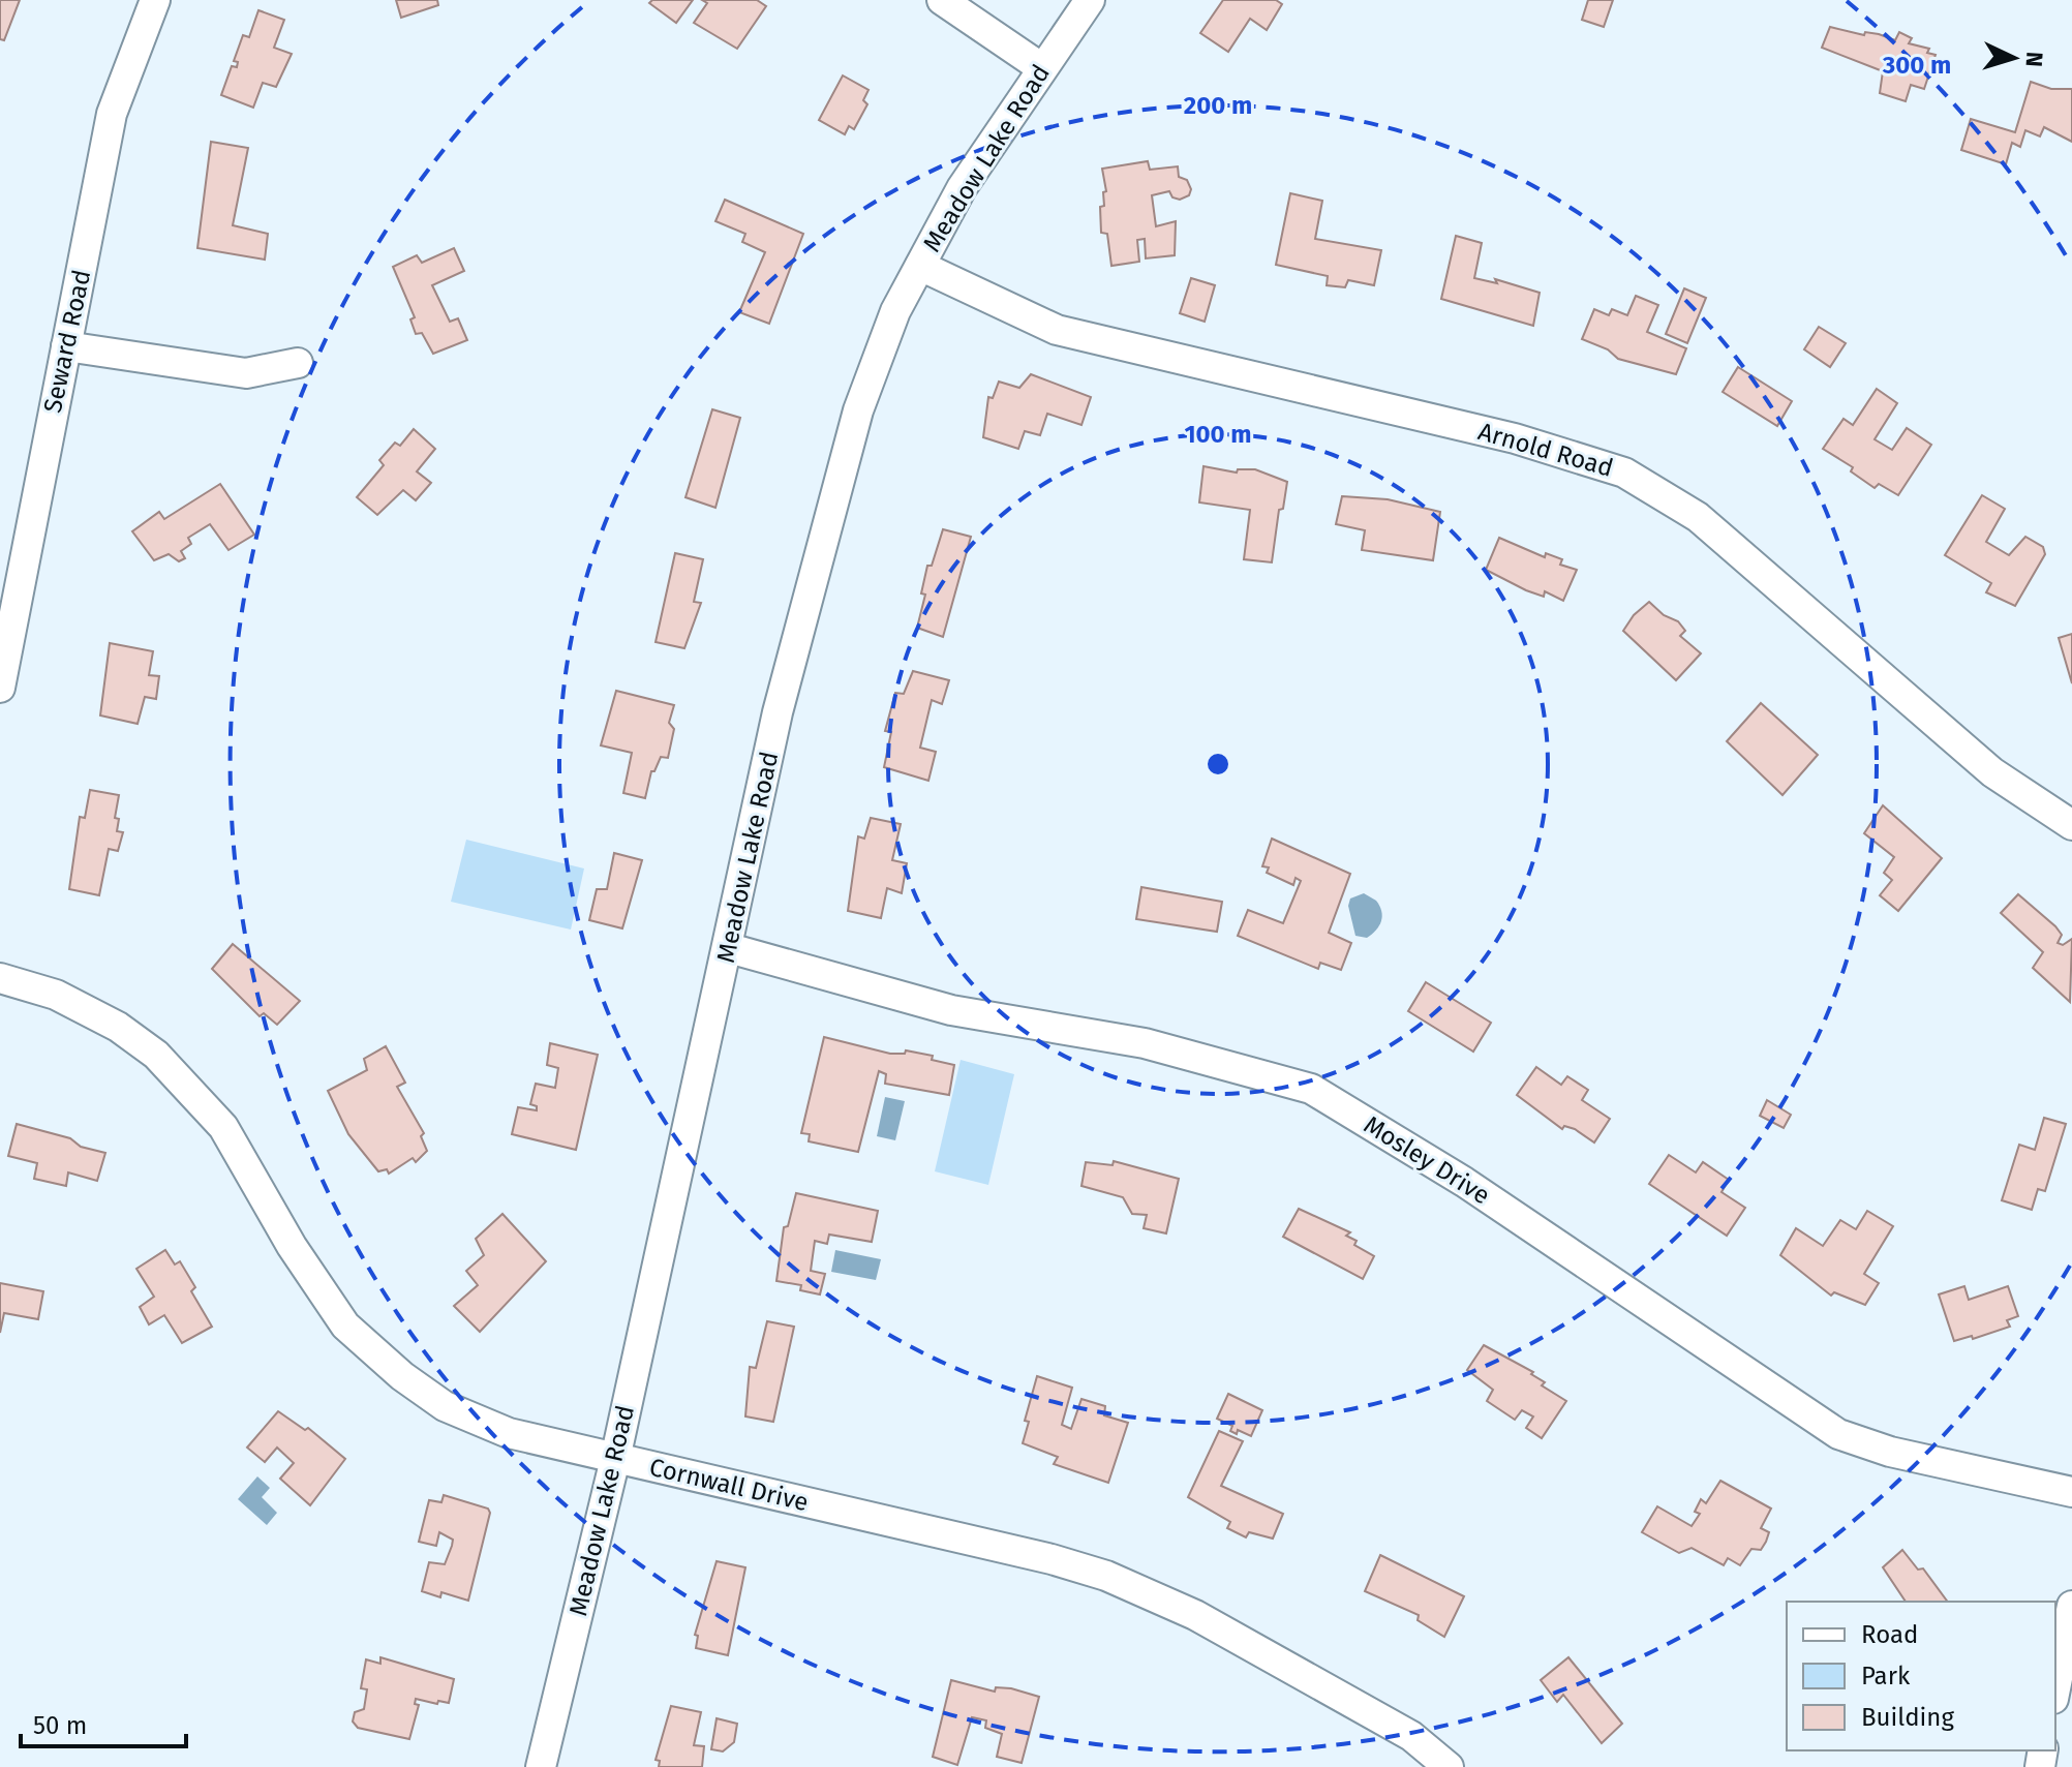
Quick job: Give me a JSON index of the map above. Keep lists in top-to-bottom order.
{
  "streets": {
    "street": [
      "Meadow Lake Road",
      "Seward Road",
      "Arnold Road",
      "Mosley Drive",
      "Cornwall Drive"
    ]
  },
  "crossings": [
    ["Meadow Lake Road", "Arnold Road"],
    ["Meadow Lake Road", "Mosley Drive"],
    ["Meadow Lake Road", "Cornwall Drive"]
  ],
  "legend": ["Road", "Park", "Building"],
  "scale_bar": "50 m",
  "north": "right",
  "rings": ["300 m", "200 m", "100 m"]
}
